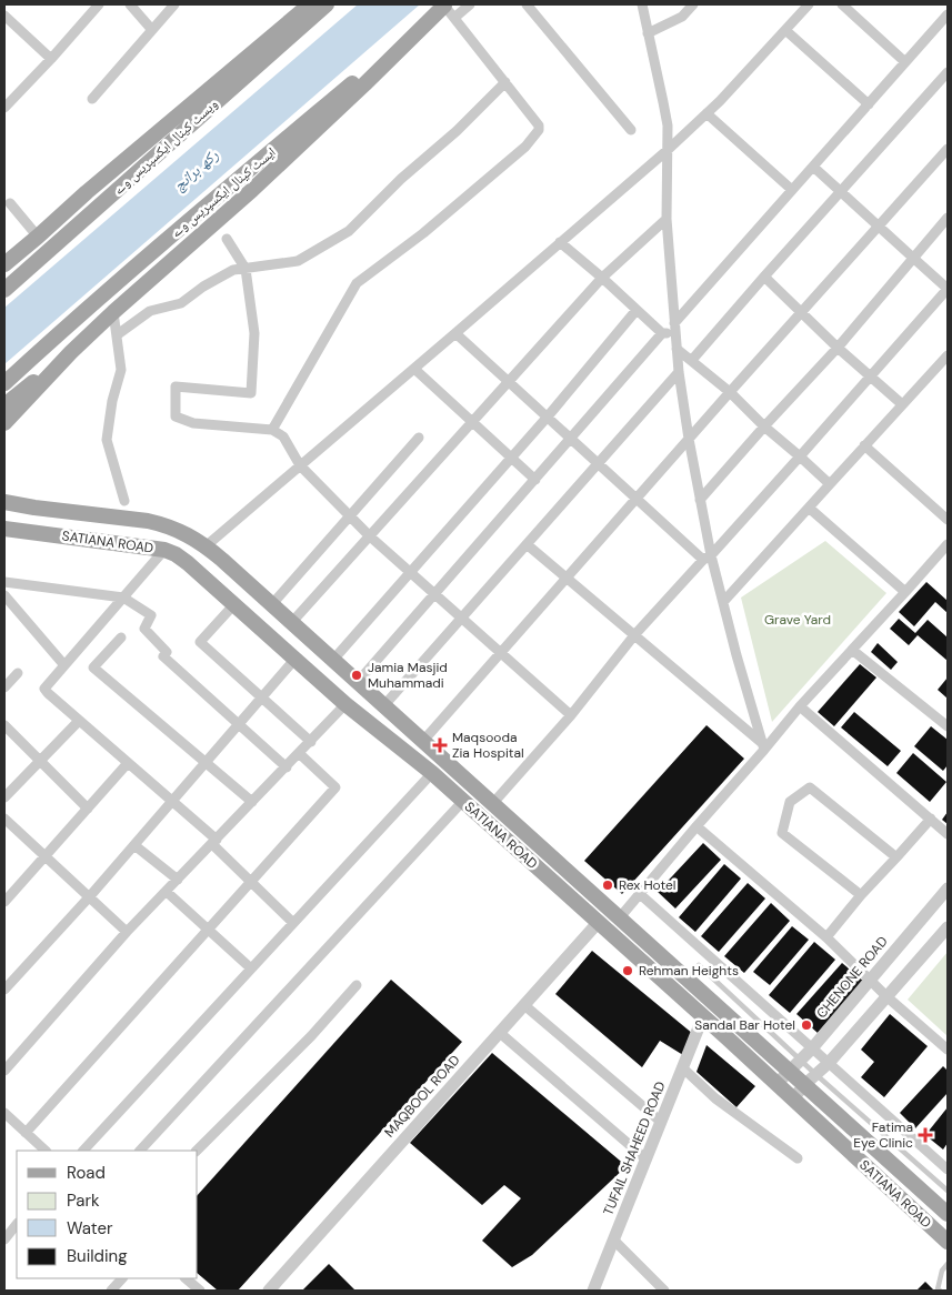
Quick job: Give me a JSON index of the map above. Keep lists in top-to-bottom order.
{
  "streets": {
    "main road": ["ویسٹ کینال ایکسپریس وے", "ایسٹ کینال ایکسپریس وے", "SATIANA ROAD"],
    "street": ["CHENONE ROAD", "MAQBOOL ROAD", "TUFAIL SHAHEED ROAD"]
  },
  "crossings": [
    ["SATIANA ROAD", "CHENONE ROAD"],
    ["SATIANA ROAD", "MAQBOOL ROAD"],
    ["SATIANA ROAD", "TUFAIL SHAHEED ROAD"]
  ],
  "water": ["رکھ برانچ"],
  "parks": ["Grave Yard"],
  "places": {
    "other": [
      "Jamia Masjid Muhammadi",
      "Rex Hotel",
      "Rehman Heights",
      "Sandal Bar Hotel"
    ],
    "health": ["Maqsooda Zia Hospital", "Fatima Eye Clinic"]
  },
  "legend": [
    "Road",
    "Park",
    "Water",
    "Building"
  ]
}
